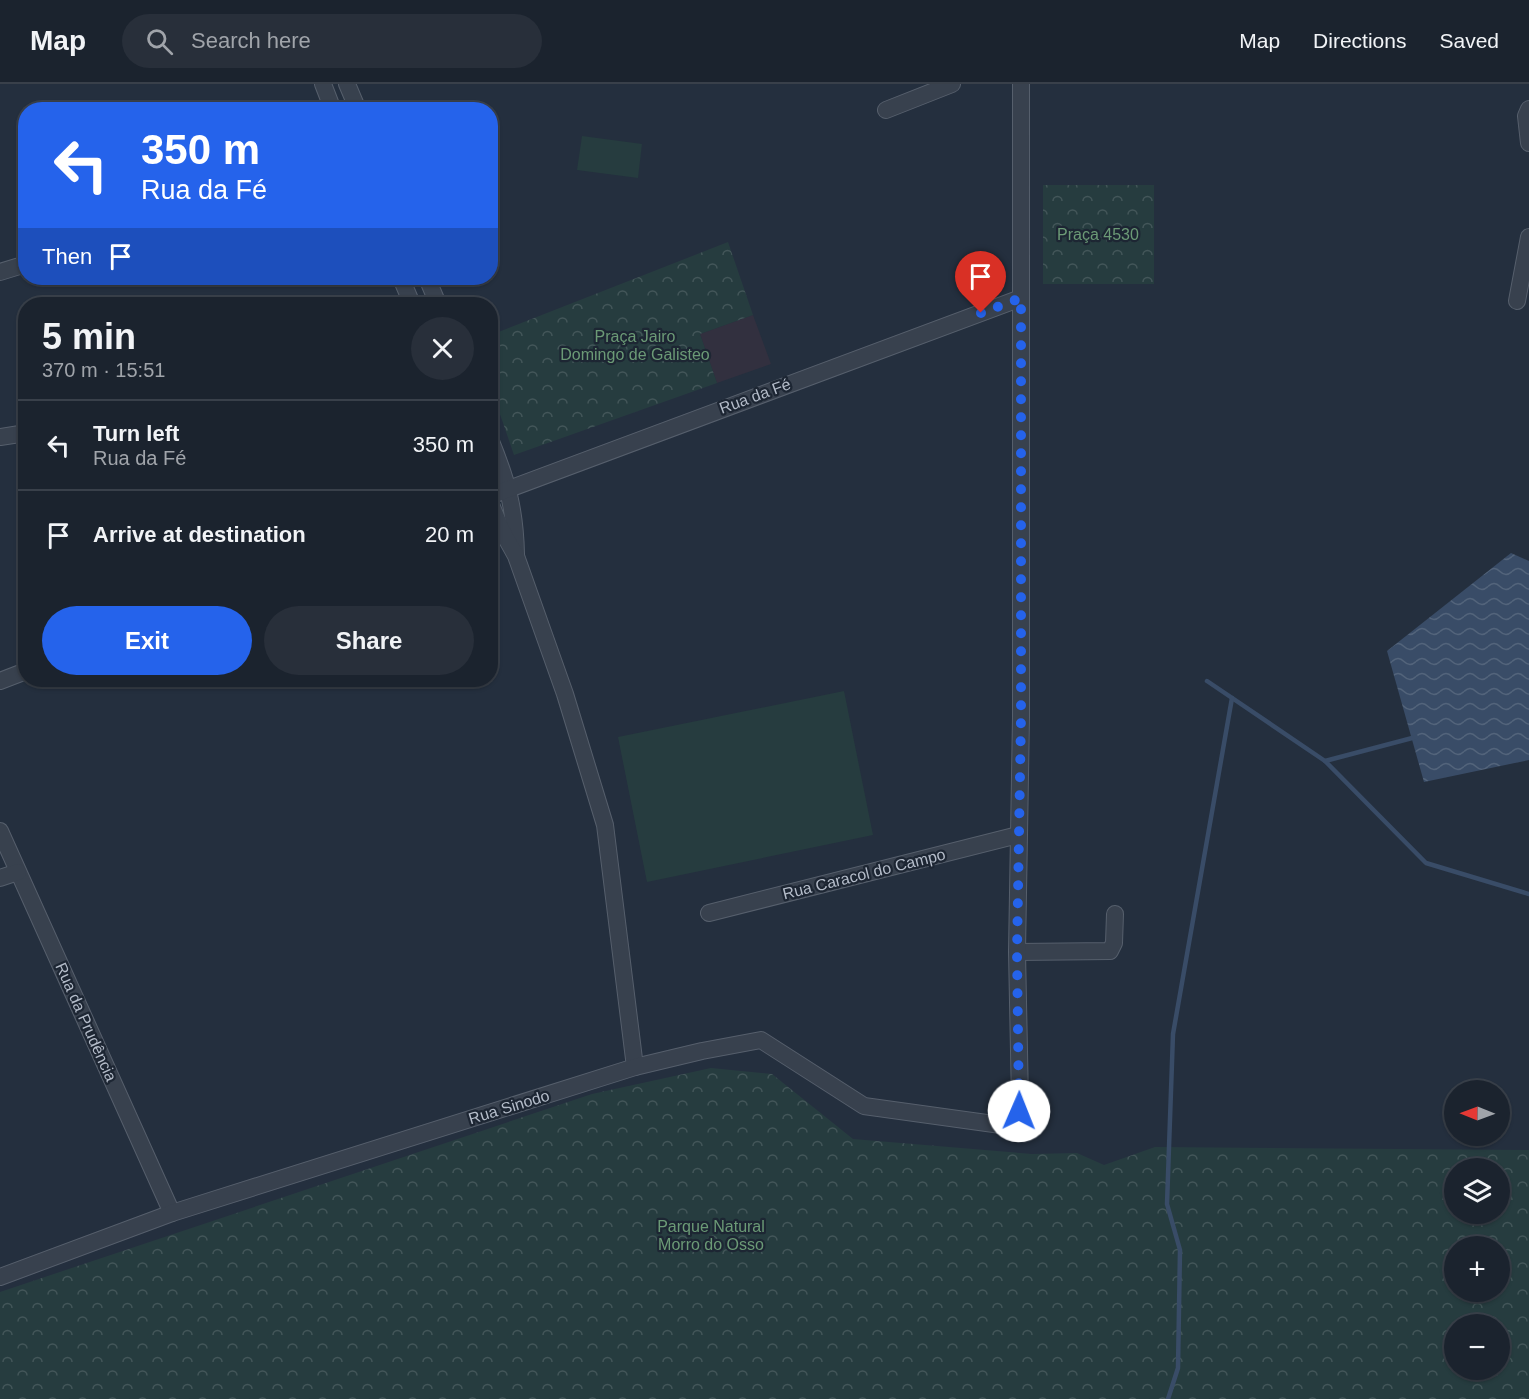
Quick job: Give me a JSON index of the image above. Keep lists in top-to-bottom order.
{
  "streets": {
    "street": [
      "Rua da Fé",
      "Rua Caracol do Campo",
      "Rua da Prudência",
      "Rua Sinodo"
    ]
  },
  "crossings": [
    ["Rua da Prudência", "Rua Sinodo"]
  ],
  "parks": ["Praça 4530", "Praça Jairo Domingo de Galisteo", "Parque Natural Morro do Osso"],
  "north": "left",
  "page": {
    "header": "Map",
    "search": "Search here",
    "nav": ["Map", "Directions", "Saved"],
    "turn": ["350 m", "Rua da Fé"],
    "then": "Then",
    "heading": ["5 min", "370 m · 15:51"],
    "list": [
      {
        "name": "Turn left",
        "note": "Rua da Fé",
        "value": "350 m"
      },
      {
        "name": "Arrive at destination",
        "value": "20 m"
      }
    ],
    "buttons": ["Exit", "Share"],
    "map_buttons": ["+", "−"]
  }
}
